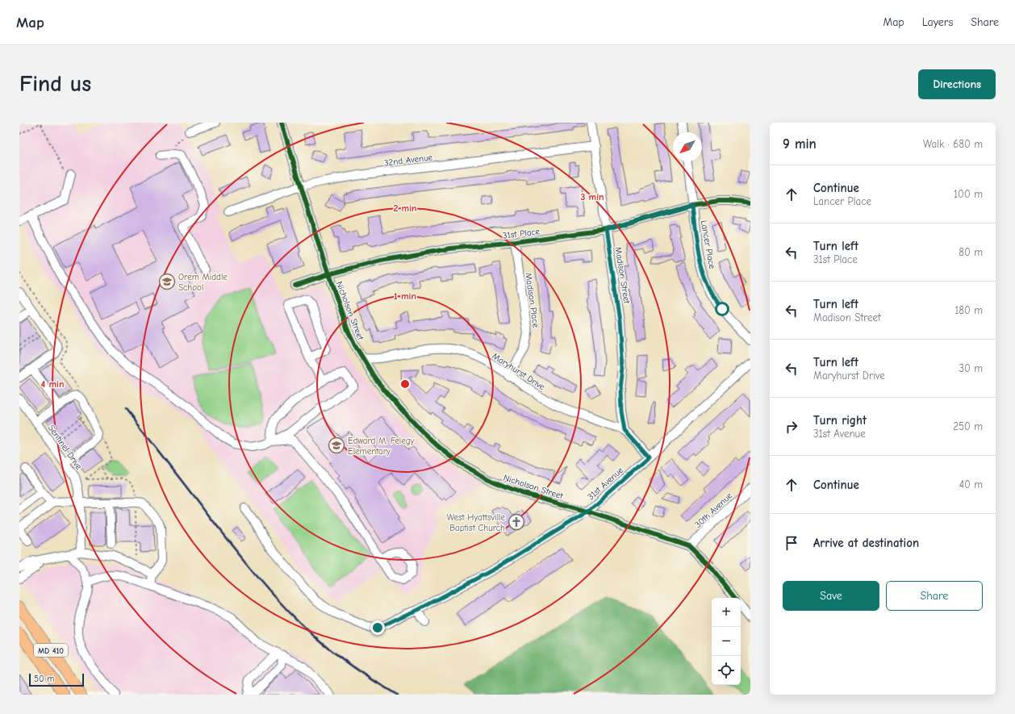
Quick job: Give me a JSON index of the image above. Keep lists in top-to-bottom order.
{
  "streets": {
    "main road": ["MD 410"],
    "street": [
      "32nd Avenue",
      "31st Place",
      "Lancer Place",
      "Madison Street",
      "Madison Place",
      "Nicholson Street",
      "Maryhurst Drive",
      "Sentinel Drive",
      "31st Avenue",
      "30th Avenue"
    ]
  },
  "crossings": [
    ["32nd Avenue", "Madison Street"],
    ["32nd Avenue", "Nicholson Street"],
    ["31st Place", "Lancer Place"],
    ["31st Place", "Madison Street"],
    ["31st Place", "Madison Place"],
    ["31st Place", "Nicholson Street"],
    ["Madison Street", "Maryhurst Drive"],
    ["Madison Place", "Maryhurst Drive"],
    ["Nicholson Street", "Maryhurst Drive"],
    ["Nicholson Street", "31st Avenue"],
    ["Nicholson Street", "30th Avenue"],
    ["Maryhurst Drive", "31st Avenue"]
  ],
  "places": {
    "school or university": ["Orem Middle School", "Edward M. Felegy Elementary"],
    "church": ["West Hyattsville Baptist Church"]
  },
  "scale_bar": "50 m",
  "north": "bottom left",
  "page": {
    "header": "Map",
    "nav": ["Map", "Layers", "Share"],
    "buttons": [
      "Directions",
      ["Save", "Share"]
    ],
    "title": "Find us",
    "heading": ["9 min", "Walk · 680 m"],
    "list": [
      ["Continue", "Lancer Place", "100 m"],
      ["Turn left", "31st Place", "80 m"],
      ["Turn left", "Madison Street", "180 m"],
      ["Turn left", "Maryhurst Drive", "30 m"],
      ["Turn right", "31st Avenue", "250 m"],
      ["Continue", "40 m"],
      "Arrive at destination"
    ],
    "map_buttons": ["+", "−"],
    "scale": "50 m"
  },
  "rings": [
    "3 min",
    "2 min",
    "1 min",
    "4 min"
  ]
}
